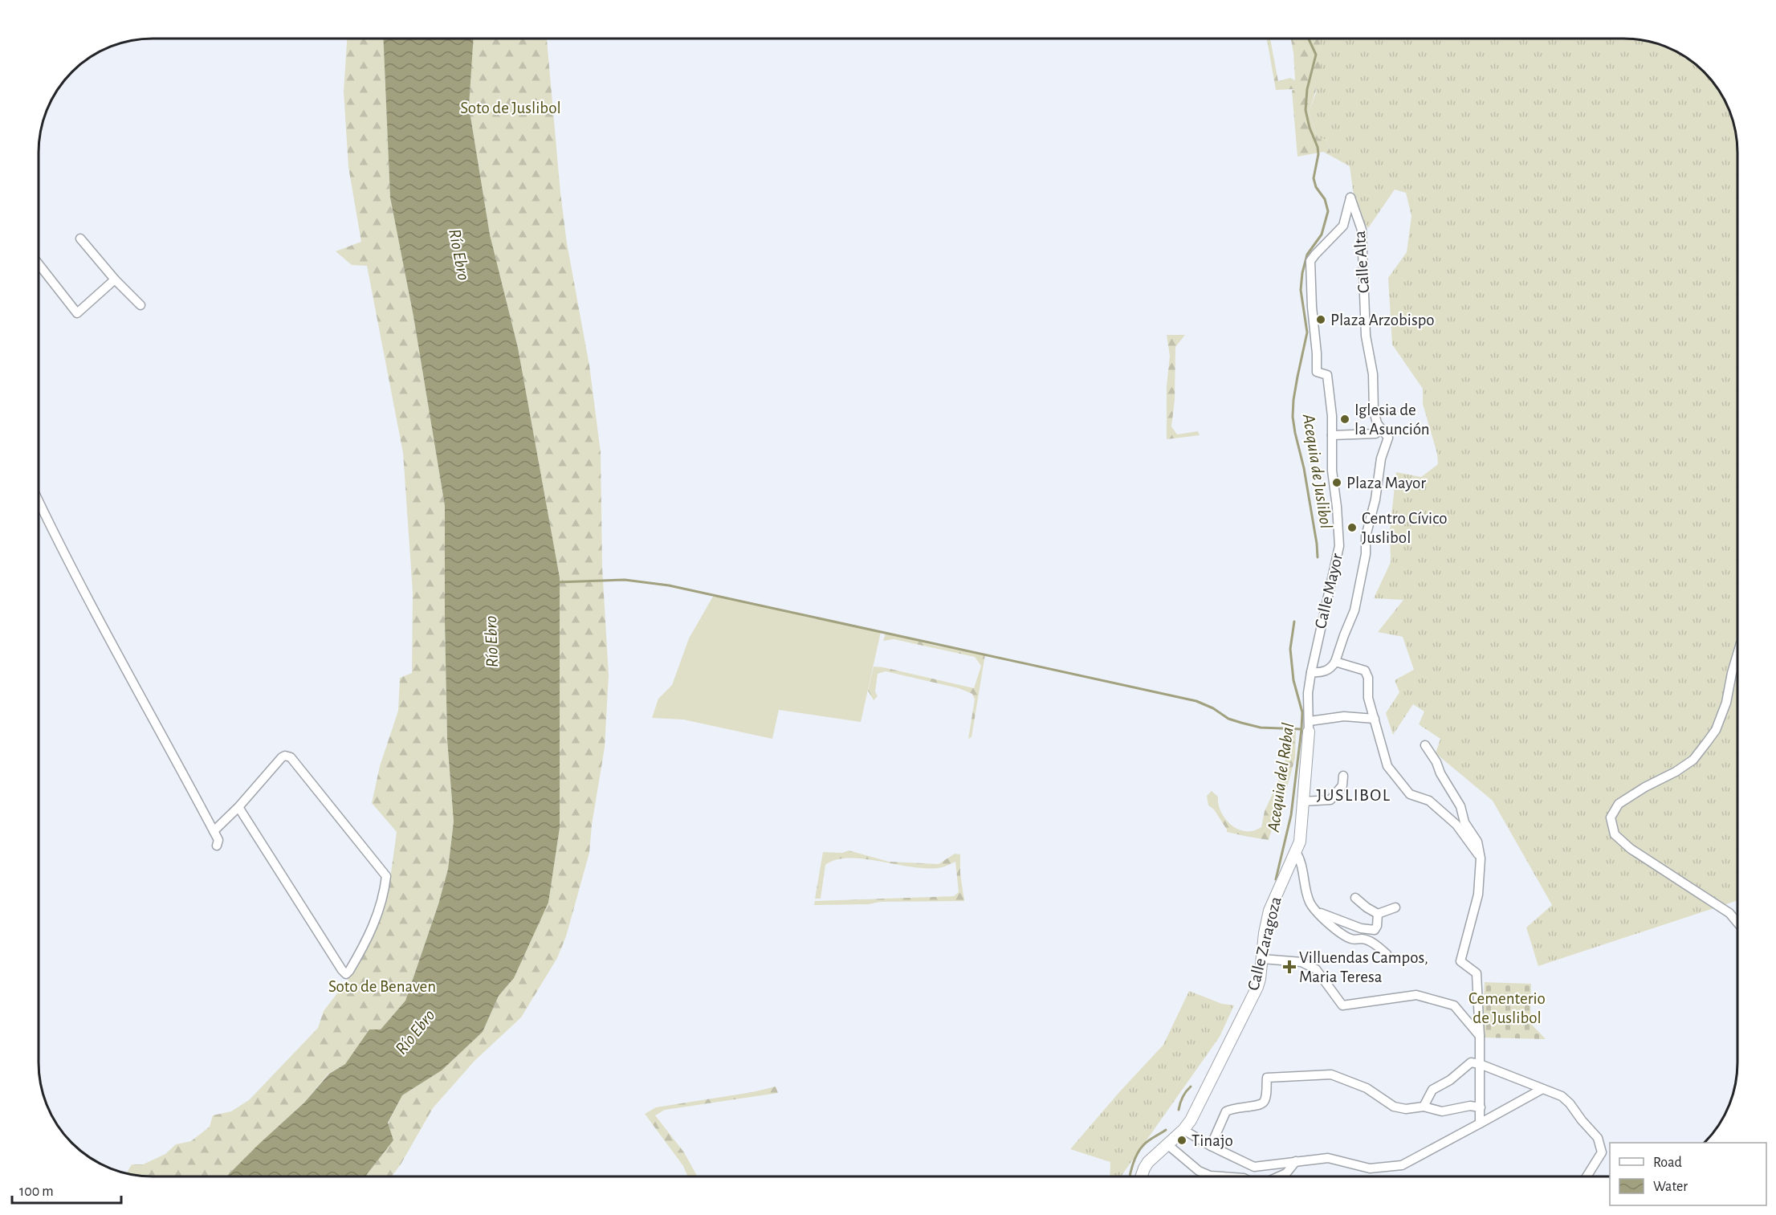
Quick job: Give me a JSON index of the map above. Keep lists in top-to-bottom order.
{
  "streets": {
    "street": ["Calle Alta", "Calle Mayor", "Calle Zaragoza"]
  },
  "crossings": [
    ["Calle Alta", "Calle Mayor"],
    ["Calle Mayor", "Calle Zaragoza"]
  ],
  "districts": ["JUSLIBOL"],
  "water": ["Río Ebro", "Acequia de Juslibol", "Acequia del Rabal"],
  "parks": ["Soto de Juslibol", "Soto de Benaven", "Cementerio de Juslibol"],
  "places": {
    "other": [
      "Plaza Arzobispo",
      "Iglesia de la Asunción",
      "Plaza Mayor",
      "Centro Cívico Juslibol",
      "Tinajo"
    ],
    "health": ["Villuendas Campos, Maria Teresa"]
  },
  "legend": ["Road", "Water"],
  "scale_bar": "100 m"
}
